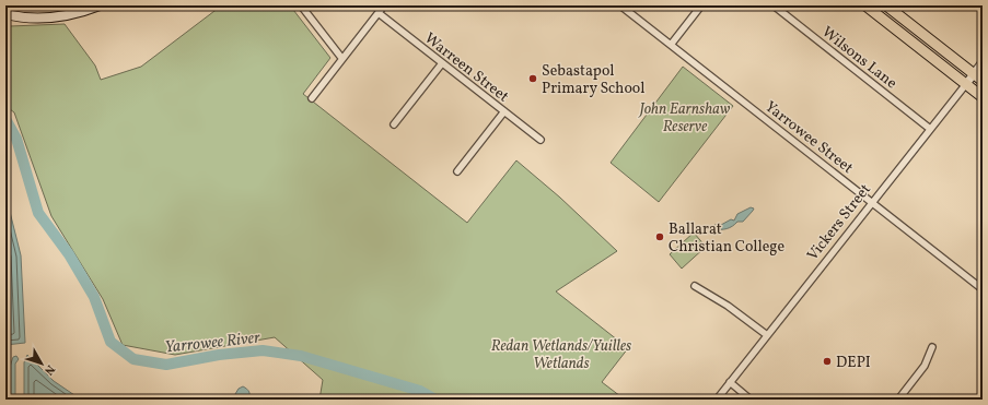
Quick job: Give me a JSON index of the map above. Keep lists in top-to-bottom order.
{
  "streets": {
    "street": [
      "Wilsons Lane",
      "Warreen Street",
      "Yarrowee Street",
      "Vickers Street"
    ]
  },
  "crossings": [
    ["Wilsons Lane", "Vickers Street"],
    ["Yarrowee Street", "Vickers Street"]
  ],
  "water": ["Yarrowee River"],
  "parks": ["John Earnshaw Reserve", "Redan Wetlands/Yuilles Wetlands"],
  "places": ["Sebastapol Primary School", "Ballarat Christian College", "DEPI"],
  "north": "bottom right"
}
